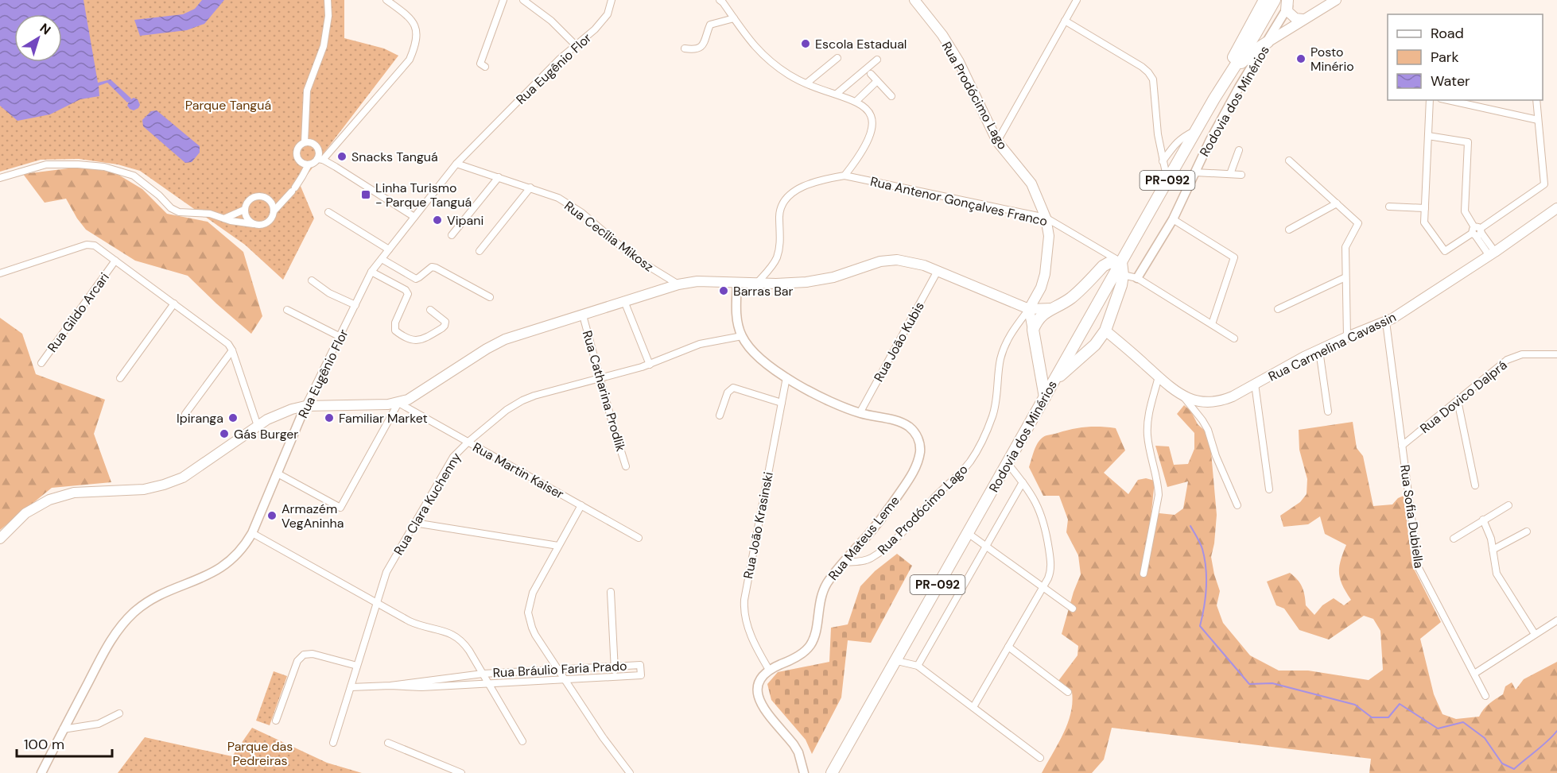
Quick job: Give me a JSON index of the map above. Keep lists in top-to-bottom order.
{
  "streets": {
    "main road": [
      "Rua Prodócimo Lago",
      "Rodovia dos Minérios",
      "PR-092",
      "Rua Carmelina Cavassin"
    ],
    "street": [
      "Rua Eugênio Flor",
      "Rua Antenor Gonçalves Franco",
      "Rua Cecília Mikosz",
      "Rua Gildo Arcari",
      "Rua João Kubis",
      "Rua Catharina Prodlik",
      "Rua Dovico Dalprá",
      "Rua Martin Kaiser",
      "Rua Clara Kuchenny",
      "Rua Sofia Dubiella",
      "Rua João Krasinski",
      "Rua Mateus Leme",
      "Rua Bráulio Faria Prado"
    ]
  },
  "crossings": [
    ["Rua Eugênio Flor", "Rua Cecília Mikosz"],
    ["Rua Prodócimo Lago", "Rua Antenor Gonçalves Franco"],
    ["Rua Prodócimo Lago", "Rua Mateus Leme"],
    ["Rodovia dos Minérios", "Rua Antenor Gonçalves Franco"],
    ["Rua João Kubis", "Rua Mateus Leme"],
    ["Rua Carmelina Cavassin", "Rua Sofia Dubiella"],
    ["Rua Catharina Prodlik", "Rua Clara Kuchenny"],
    ["Rua Dovico Dalprá", "Rua Sofia Dubiella"],
    ["Rua Martin Kaiser", "Rua Clara Kuchenny"],
    ["Rua Clara Kuchenny", "Rua Mateus Leme"],
    ["Rua Clara Kuchenny", "Rua Bráulio Faria Prado"],
    ["Rua João Krasinski", "Rua Mateus Leme"]
  ],
  "parks": ["Parque Tanguá", "Parque das Pedreiras"],
  "places": {
    "other": [
      "Escola Estadual",
      "Posto Minério",
      "Snacks Tanguá",
      "Vipani",
      "Barras Bar",
      "Ipiranga",
      "Familiar Market",
      "Gás Burger",
      "Armazém VegAninha"
    ],
    "transit": ["Linha Turismo - Parque Tanguá"]
  },
  "legend": ["Road", "Park", "Water"],
  "scale_bar": "100 m",
  "north": "top right"
}
